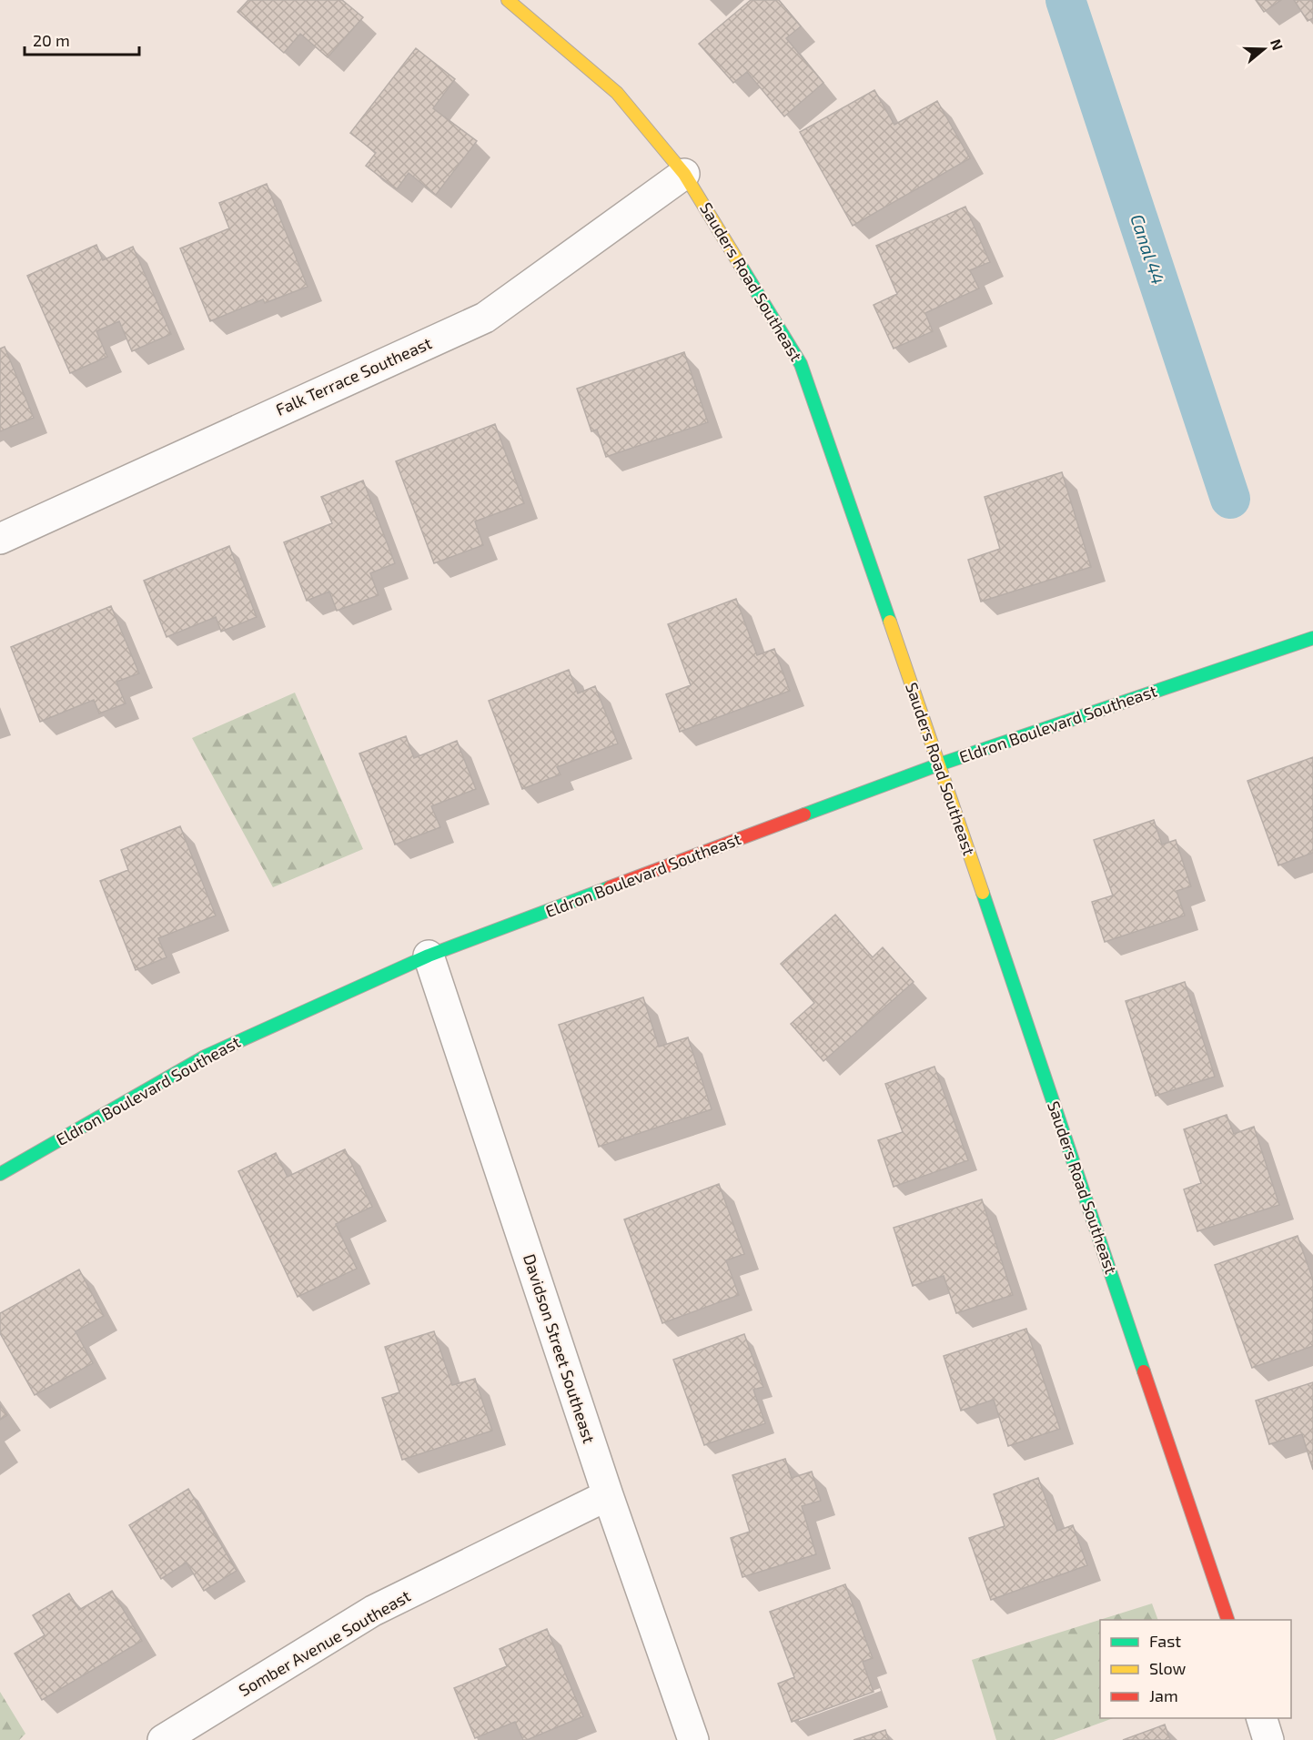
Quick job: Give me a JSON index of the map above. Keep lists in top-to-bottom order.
{
  "streets": {
    "street": [
      "Sauders Road Southeast",
      "Falk Terrace Southeast",
      "Eldron Boulevard Southeast",
      "Davidson Street Southeast",
      "Somber Avenue Southeast"
    ]
  },
  "crossings": [
    ["Sauders Road Southeast", "Falk Terrace Southeast"],
    ["Sauders Road Southeast", "Eldron Boulevard Southeast"],
    ["Eldron Boulevard Southeast", "Davidson Street Southeast"],
    ["Davidson Street Southeast", "Somber Avenue Southeast"]
  ],
  "water": ["Canal 44"],
  "legend": ["Fast", "Slow", "Jam"],
  "scale_bar": "20 m",
  "north": "right"
}
